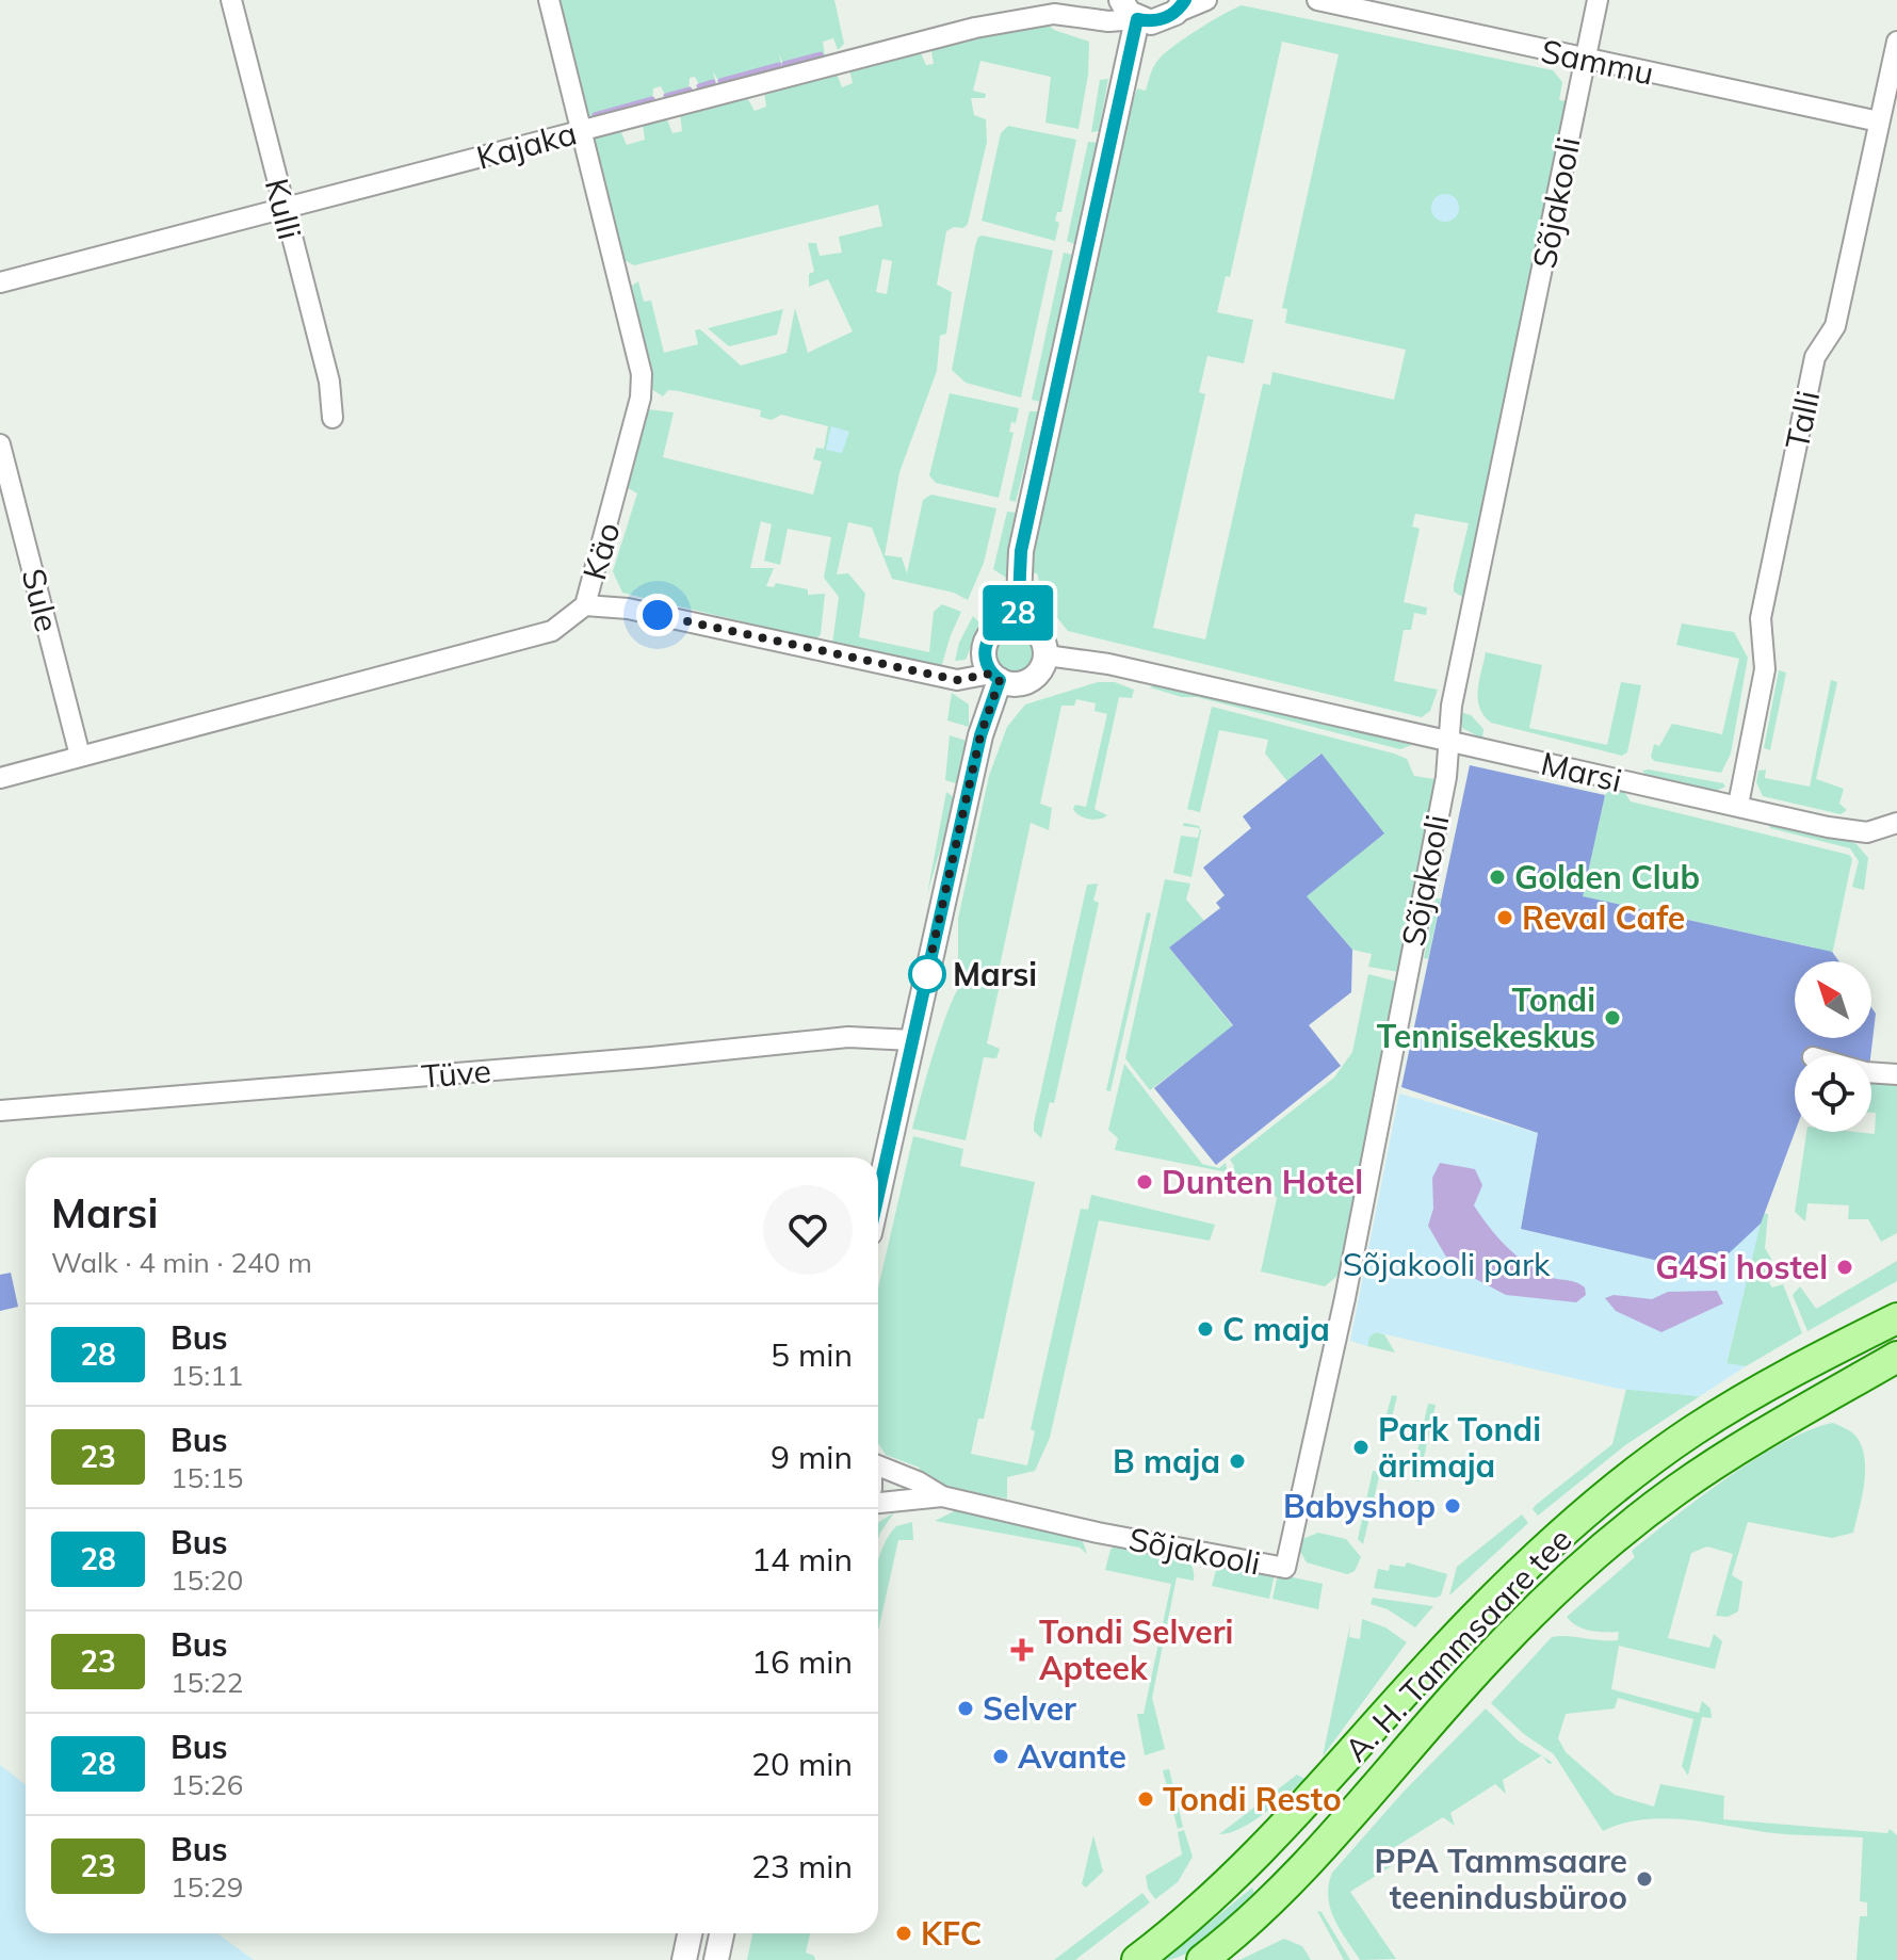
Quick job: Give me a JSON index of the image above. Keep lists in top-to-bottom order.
{
  "streets": {
    "main road": ["A. H. Tammsaare tee"],
    "street": [
      "Sammu",
      "Kajaka",
      "Sõjakooli",
      "Kulli",
      "Talli",
      "Käo",
      "Sule",
      "Marsi",
      "Tüve"
    ]
  },
  "crossings": [
    ["Sammu", "Sõjakooli"],
    ["Sammu", "Talli"],
    ["Kajaka", "Kulli"],
    ["Kajaka", "Käo"],
    ["Sõjakooli", "Marsi"],
    ["Talli", "Marsi"],
    ["Käo", "Sule"]
  ],
  "parks": ["Sõjakooli park"],
  "places": {
    "other": [
      "Golden Club",
      "Reval Cafe",
      "Marsi",
      "Tondi Tennisekeskus",
      "Dunten Hotel",
      "G4Si hostel",
      "C maja",
      "Park Tondi ärimaja",
      "B maja",
      "Babyshop",
      "Selver",
      "Avante",
      "Tondi Resto",
      "PPA Tammsaare teenindusbüroo",
      "KFC"
    ],
    "health": ["Tondi Selveri Apteek"]
  },
  "lines": ["bus line 28"],
  "north": "top left",
  "page": {
    "on_map": "28",
    "heading": ["Marsi", "Walk · 4 min · 240 m"],
    "list": [
      {
        "mark": "28",
        "name": "Bus",
        "note": "15:11",
        "value": "5 min"
      },
      {
        "mark": "23",
        "name": "Bus",
        "note": "15:15",
        "value": "9 min"
      },
      {
        "mark": "28",
        "name": "Bus",
        "note": "15:20",
        "value": "14 min"
      },
      {
        "mark": "23",
        "name": "Bus",
        "note": "15:22",
        "value": "16 min"
      },
      {
        "mark": "28",
        "name": "Bus",
        "note": "15:26",
        "value": "20 min"
      },
      {
        "mark": "23",
        "name": "Bus",
        "note": "15:29",
        "value": "23 min"
      }
    ]
  }
}
